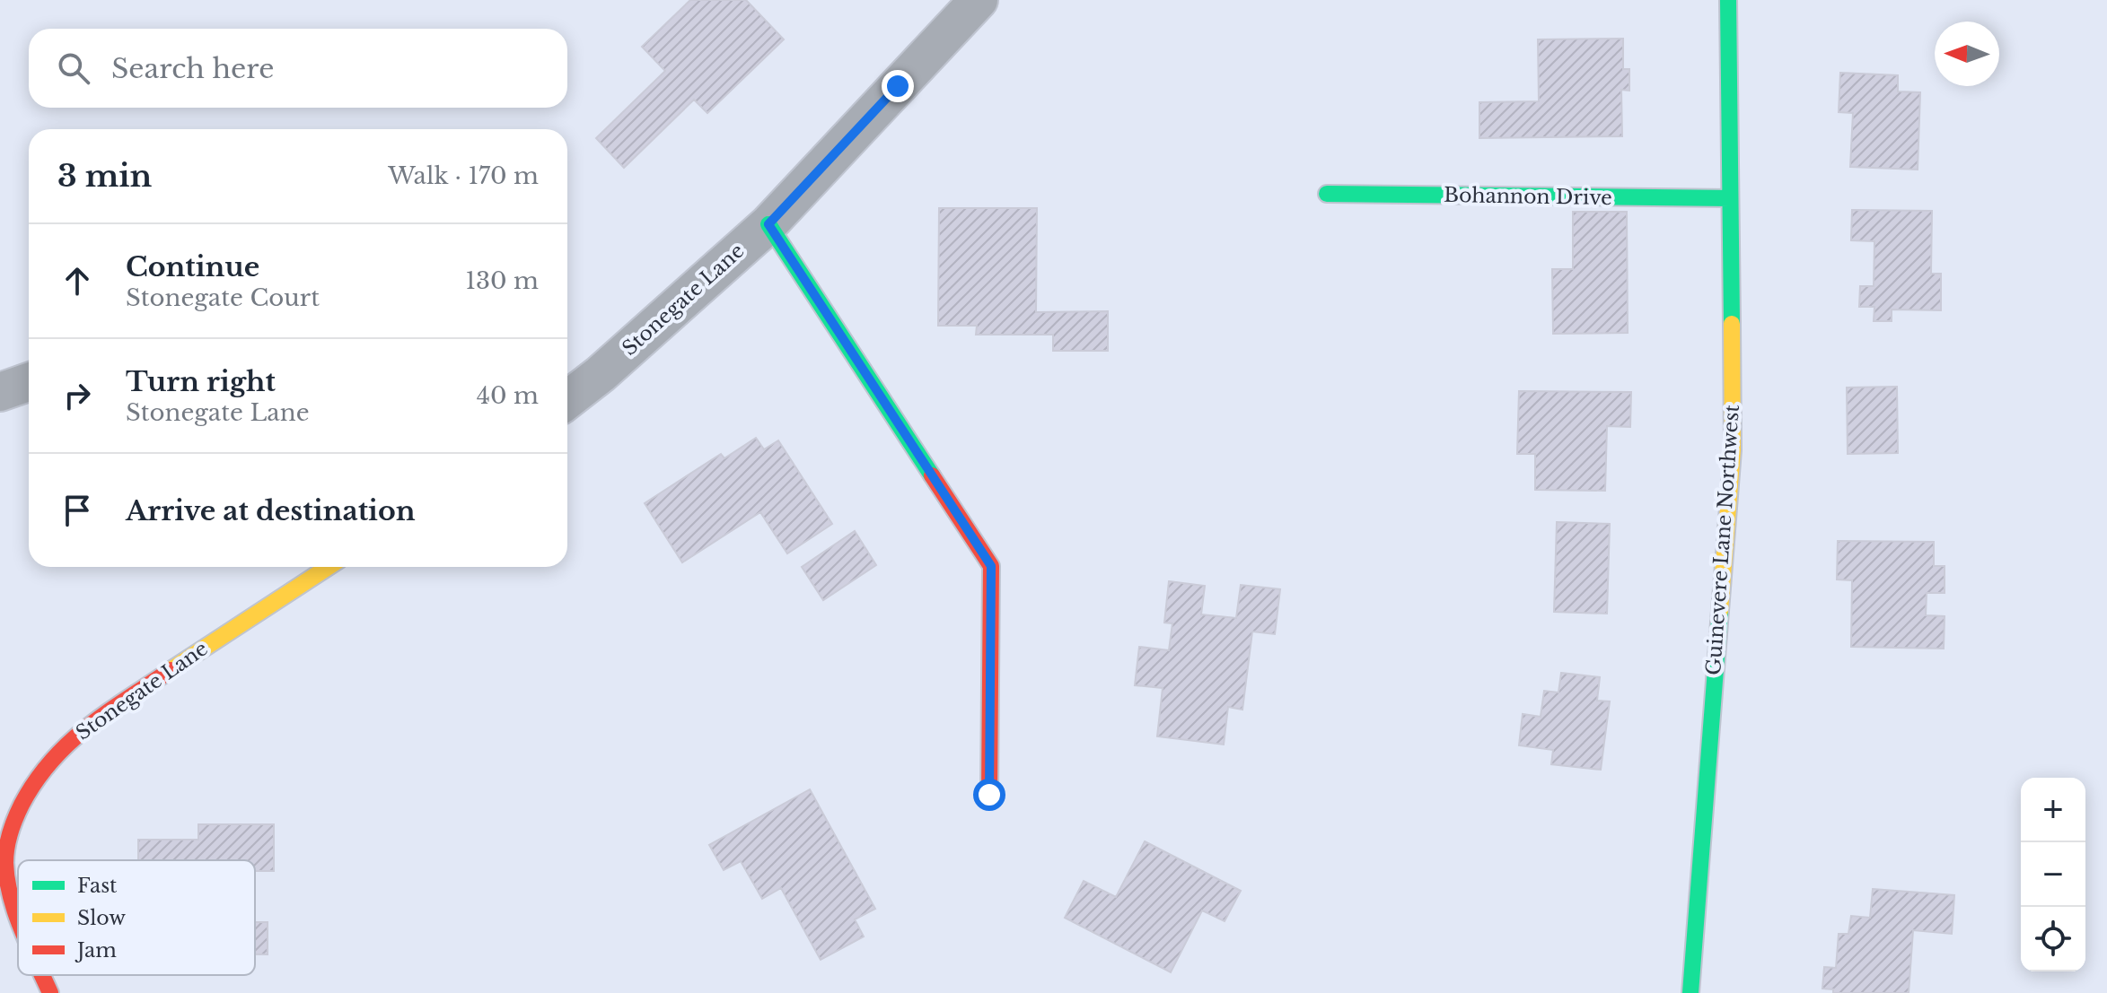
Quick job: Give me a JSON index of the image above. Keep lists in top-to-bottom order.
{
  "streets": {
    "street": ["Bohannon Drive", "Stonegate Lane", "Guinevere Lane Northwest"]
  },
  "crossings": [
    ["Bohannon Drive", "Guinevere Lane Northwest"]
  ],
  "legend": ["Fast", "Slow", "Jam"],
  "north": "left",
  "page": {
    "search": "Search here",
    "heading": ["3 min", "Walk · 170 m"],
    "list": [
      ["Continue", "Stonegate Court", "130 m"],
      ["Turn right", "Stonegate Lane", "40 m"],
      "Arrive at destination"
    ],
    "map_buttons": ["+", "−"]
  }
}
